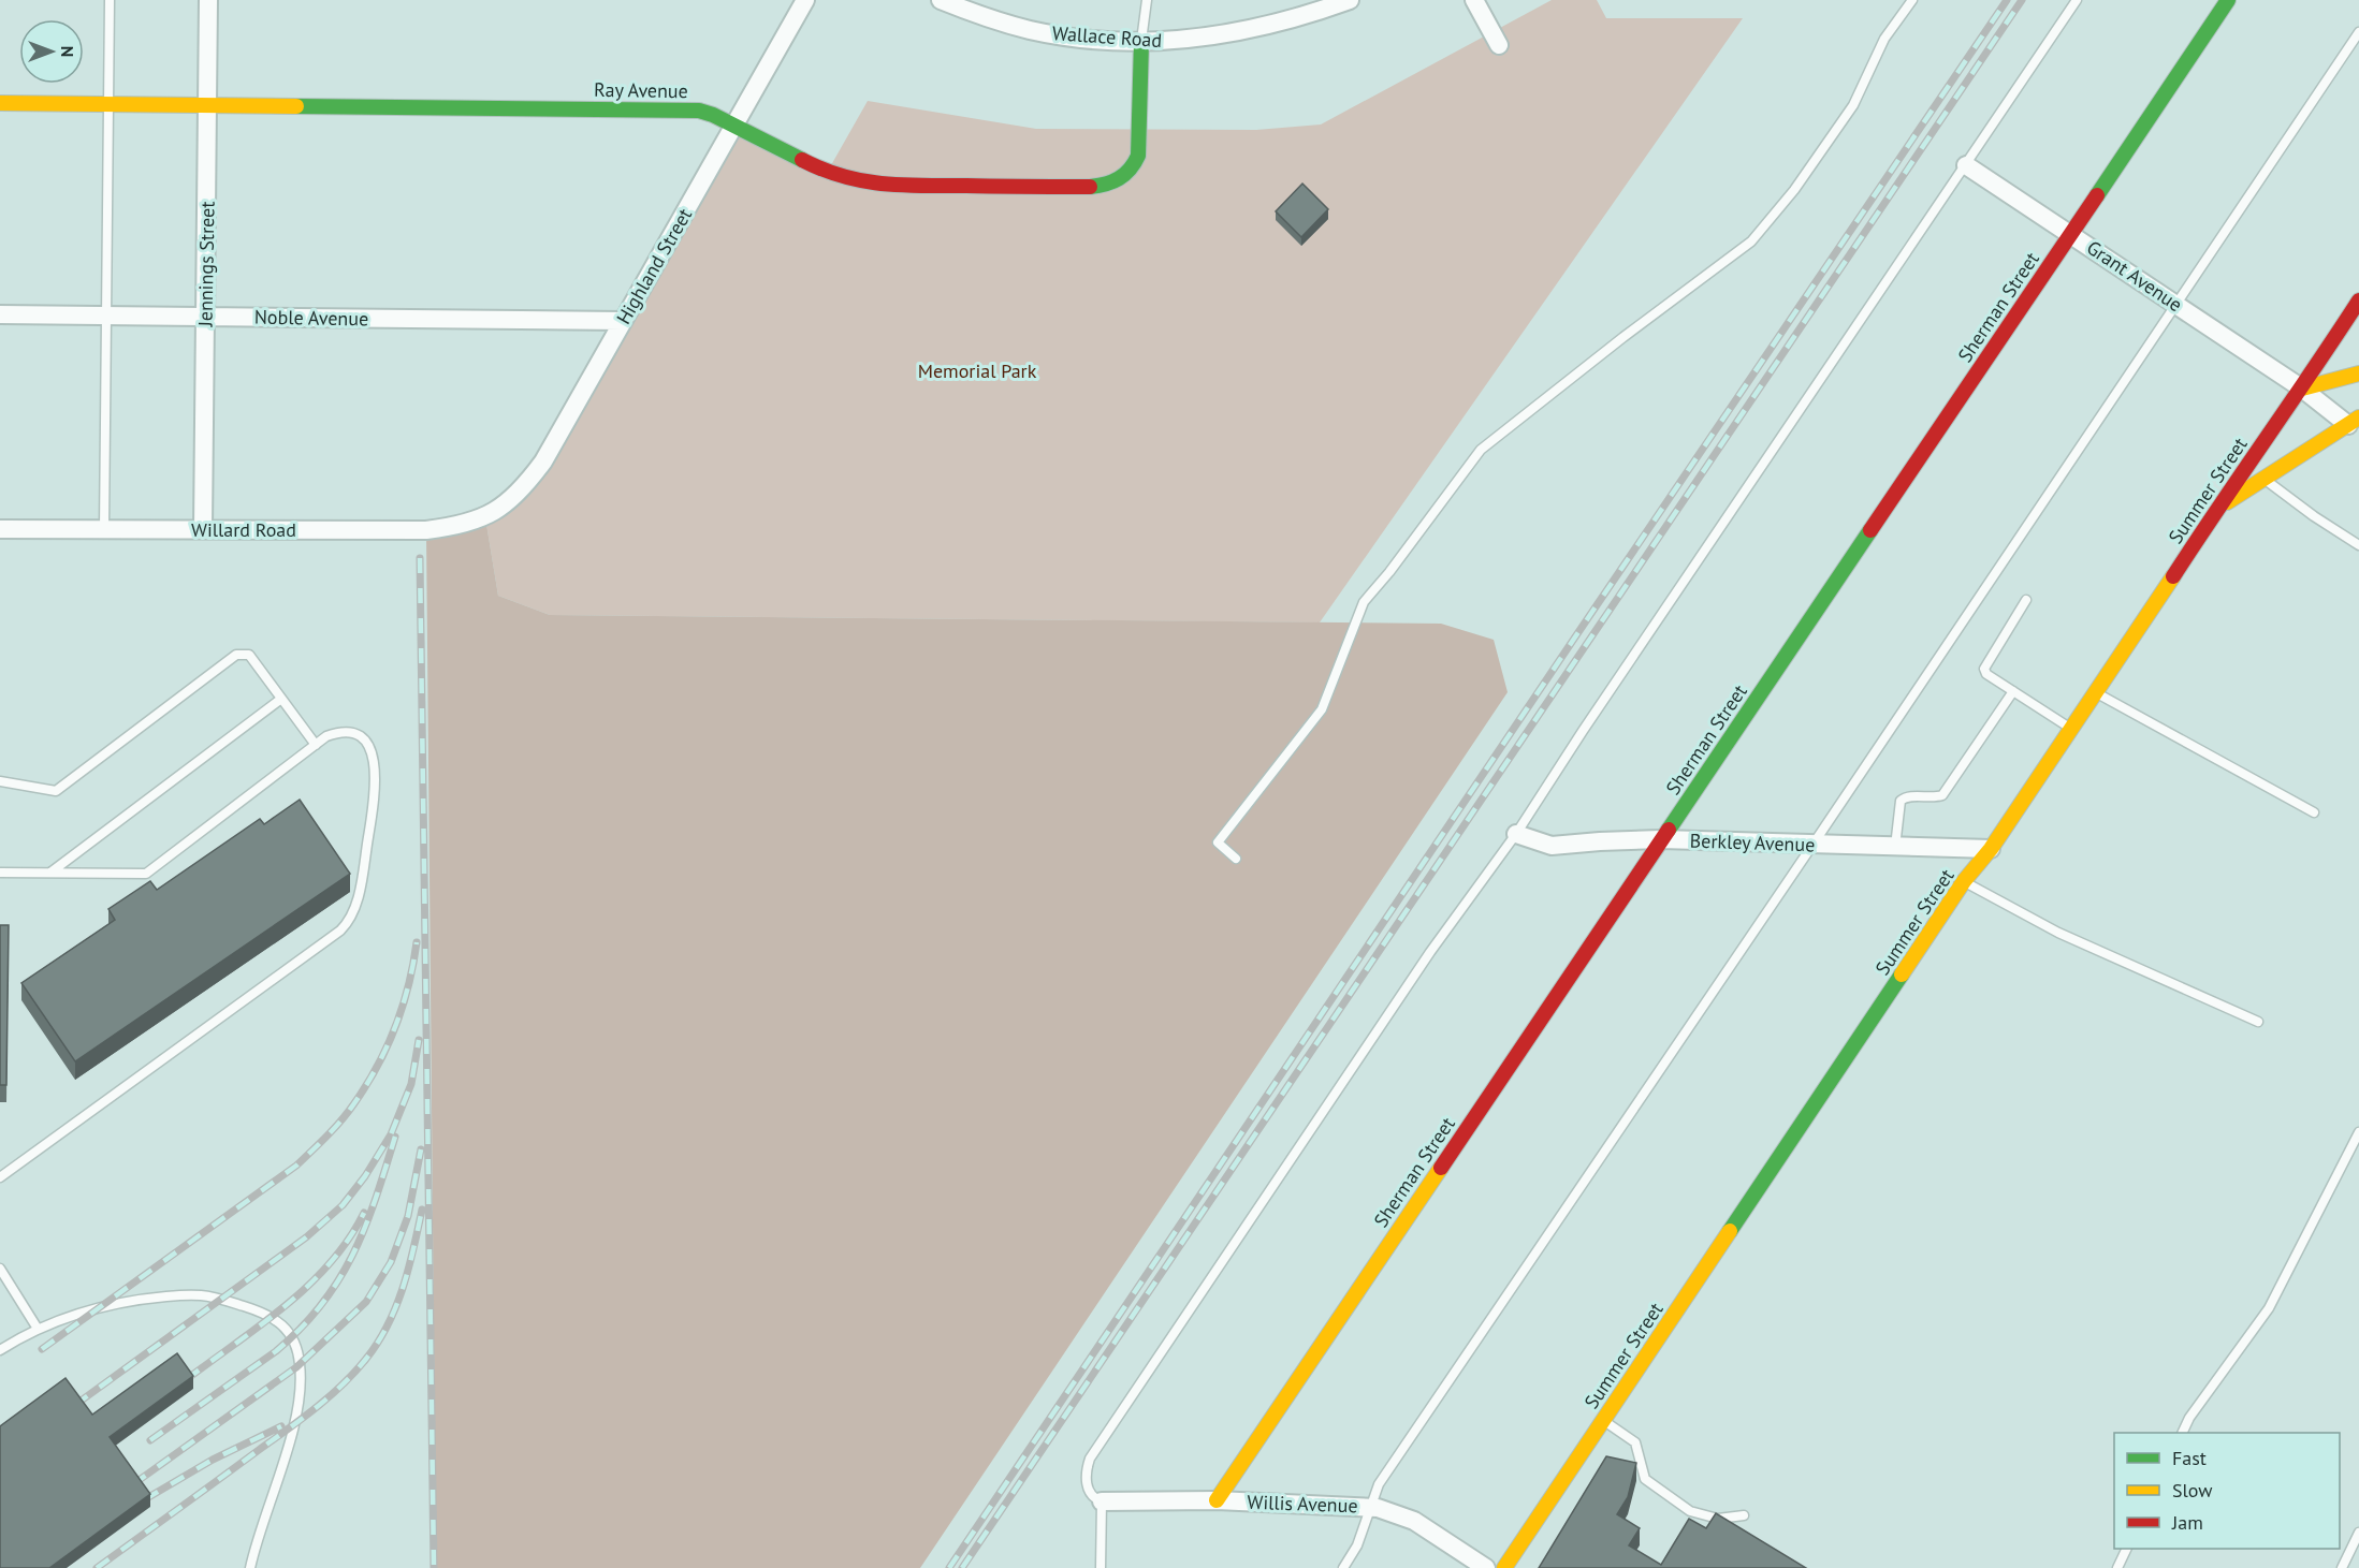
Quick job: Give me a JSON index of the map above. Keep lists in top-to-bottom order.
{
  "streets": {
    "street": [
      "Wallace Road",
      "Ray Avenue",
      "Jennings Street",
      "Highland Street",
      "Grant Avenue",
      "Sherman Street",
      "Noble Avenue",
      "Summer Street",
      "Willard Road",
      "Berkley Avenue",
      "Willis Avenue"
    ]
  },
  "crossings": [
    ["Wallace Road", "Ray Avenue"],
    ["Ray Avenue", "Jennings Street"],
    ["Ray Avenue", "Highland Street"],
    ["Jennings Street", "Noble Avenue"],
    ["Jennings Street", "Willard Road"],
    ["Highland Street", "Noble Avenue"],
    ["Highland Street", "Willard Road"],
    ["Grant Avenue", "Sherman Street"],
    ["Grant Avenue", "Summer Street"],
    ["Sherman Street", "Berkley Avenue"],
    ["Sherman Street", "Willis Avenue"],
    ["Summer Street", "Berkley Avenue"]
  ],
  "parks": ["Memorial Park"],
  "legend": ["Fast", "Slow", "Jam"],
  "north": "right"
}
